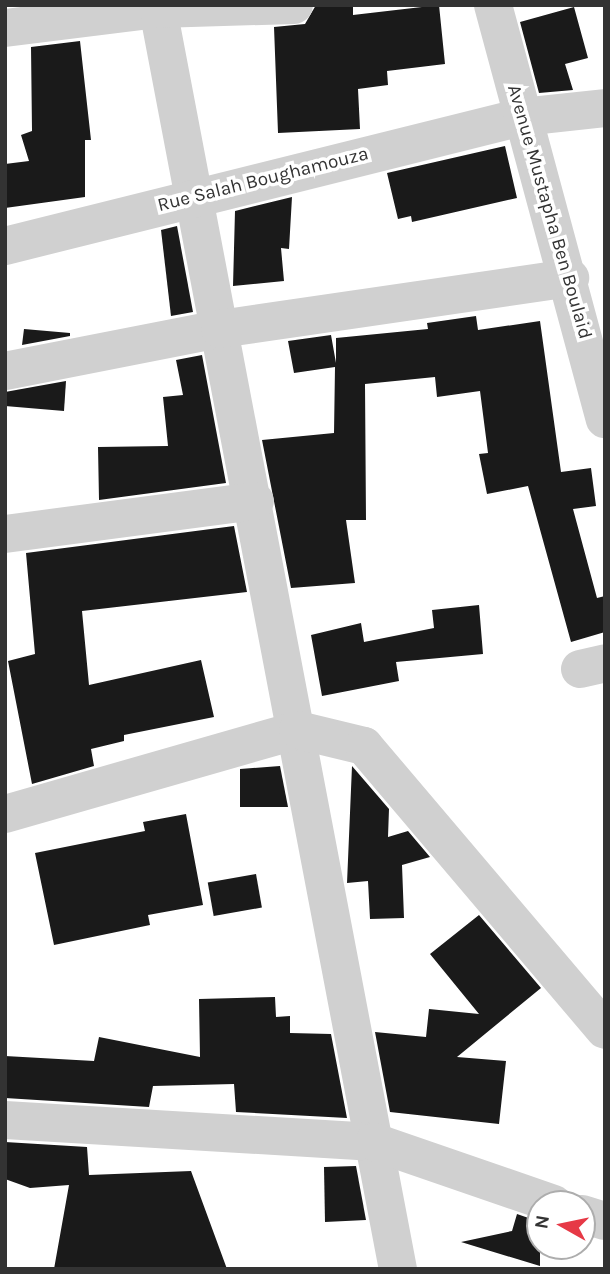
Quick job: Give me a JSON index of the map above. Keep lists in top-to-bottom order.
{
  "streets": {
    "street": ["Rue Salah Boughamouza", "Avenue Mustapha Ben Boulaid"]
  },
  "crossings": [
    ["Rue Salah Boughamouza", "Avenue Mustapha Ben Boulaid"]
  ],
  "north": "left"
}
